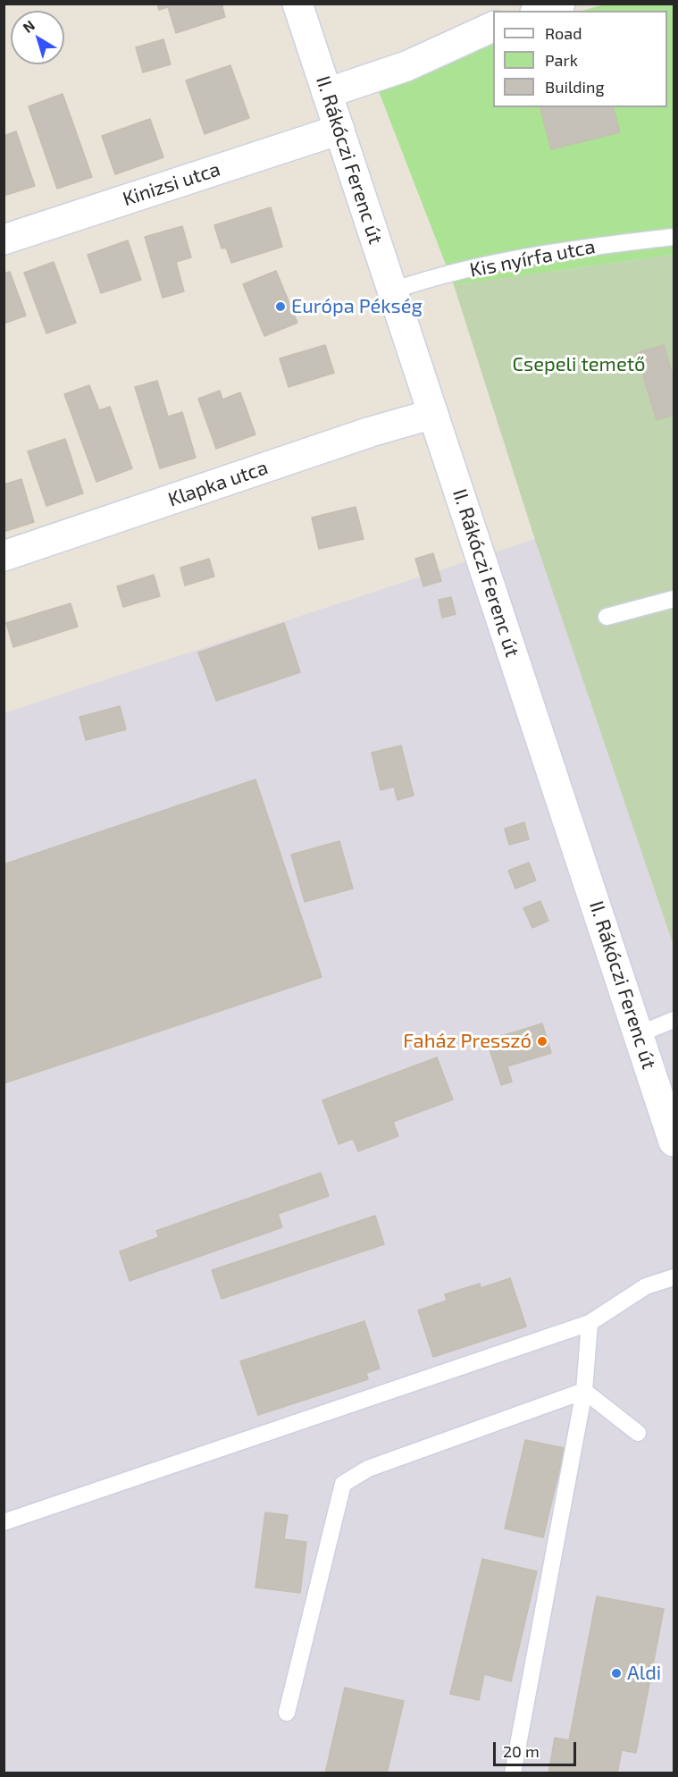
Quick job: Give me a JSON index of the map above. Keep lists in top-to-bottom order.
{
  "streets": {
    "main road": ["II. Rákóczi Ferenc út", "Kinizsi utca", "Klapka utca"],
    "lane": ["Kis nyírfa utca"]
  },
  "crossings": [
    ["II. Rákóczi Ferenc út", "Kinizsi utca"],
    ["II. Rákóczi Ferenc út", "Kis nyírfa utca"],
    ["II. Rákóczi Ferenc út", "Klapka utca"]
  ],
  "parks": ["Csepeli temető"],
  "places": ["Európa Pékség", "Faház Presszó", "Aldi"],
  "legend": ["Road", "Park", "Building"],
  "scale_bar": "20 m",
  "north": "top left"
}
